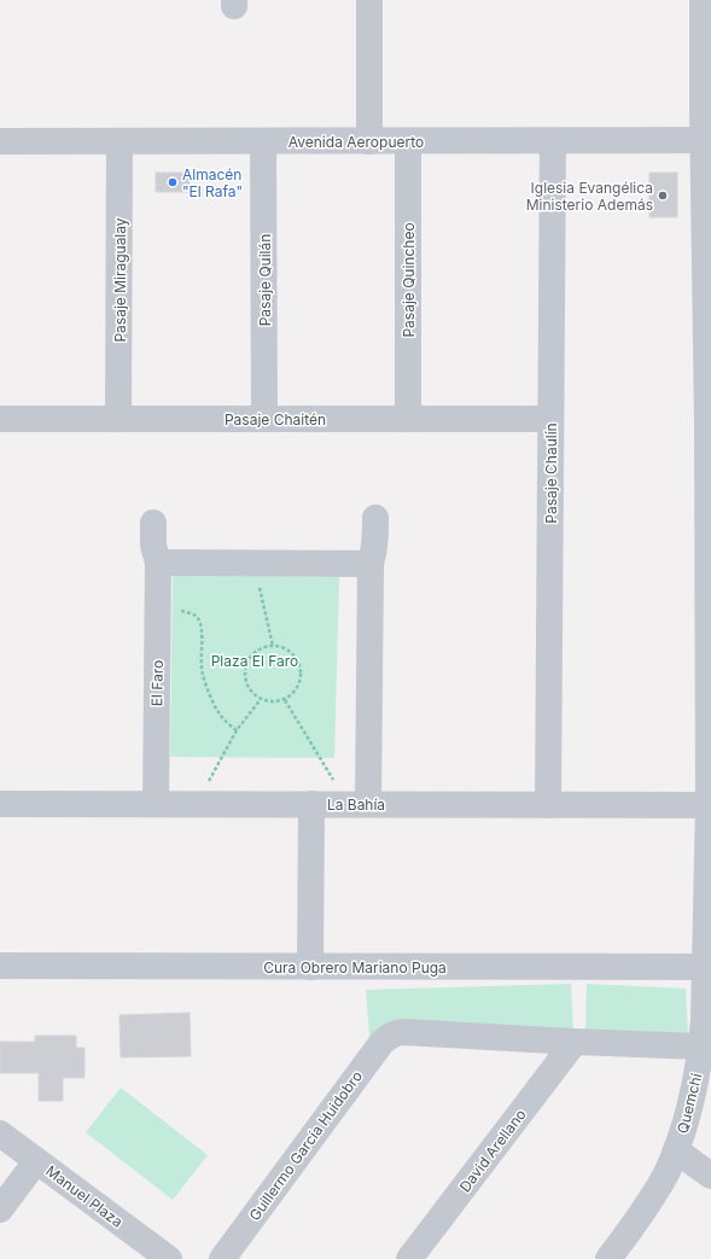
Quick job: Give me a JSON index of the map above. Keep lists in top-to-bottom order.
{
  "streets": {
    "street": [
      "Avenida Aeropuerto",
      "Pasaje Miragualay",
      "Pasaje Quilán",
      "Pasaje Quincheo",
      "Pasaje Chaitén",
      "Pasaje Chaulín",
      "El Faro",
      "La Bahía",
      "Cura Obrero Mariano Puga",
      "Quemchi",
      "Guillermo García Huidobro",
      "David Arellano",
      "Manuel Plaza"
    ]
  },
  "crossings": [
    ["Avenida Aeropuerto", "Pasaje Miragualay"],
    ["Avenida Aeropuerto", "Pasaje Quilán"],
    ["Avenida Aeropuerto", "Pasaje Quincheo"],
    ["Avenida Aeropuerto", "Pasaje Chaulín"],
    ["Avenida Aeropuerto", "Quemchi"],
    ["Pasaje Miragualay", "Pasaje Chaitén"],
    ["Pasaje Quilán", "Pasaje Chaitén"],
    ["Pasaje Quincheo", "Pasaje Chaitén"],
    ["Pasaje Chaitén", "Pasaje Chaulín"],
    ["Pasaje Chaulín", "La Bahía"],
    ["El Faro", "La Bahía"],
    ["La Bahía", "Quemchi"],
    ["Cura Obrero Mariano Puga", "Quemchi"],
    ["Guillermo García Huidobro", "David Arellano"]
  ],
  "parks": ["Plaza El Faro"],
  "places": ["Almacén \"El Rafa\"", "Iglesia Evangélica Ministerio Además"]
}
